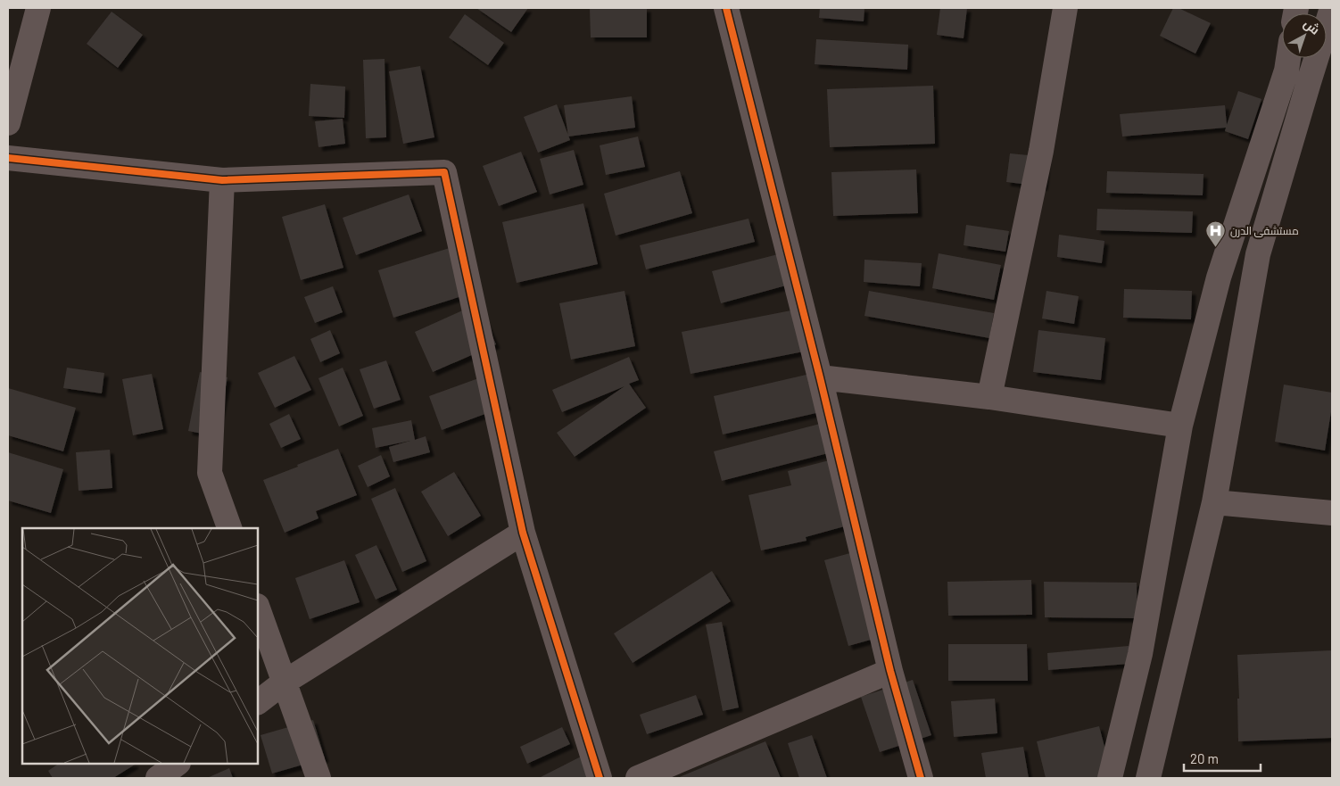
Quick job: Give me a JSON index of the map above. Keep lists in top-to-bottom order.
{
  "places": {
    "hospital": ["مستشفى الدرن"]
  },
  "scale_bar": "20 m",
  "north": "top right"
}
